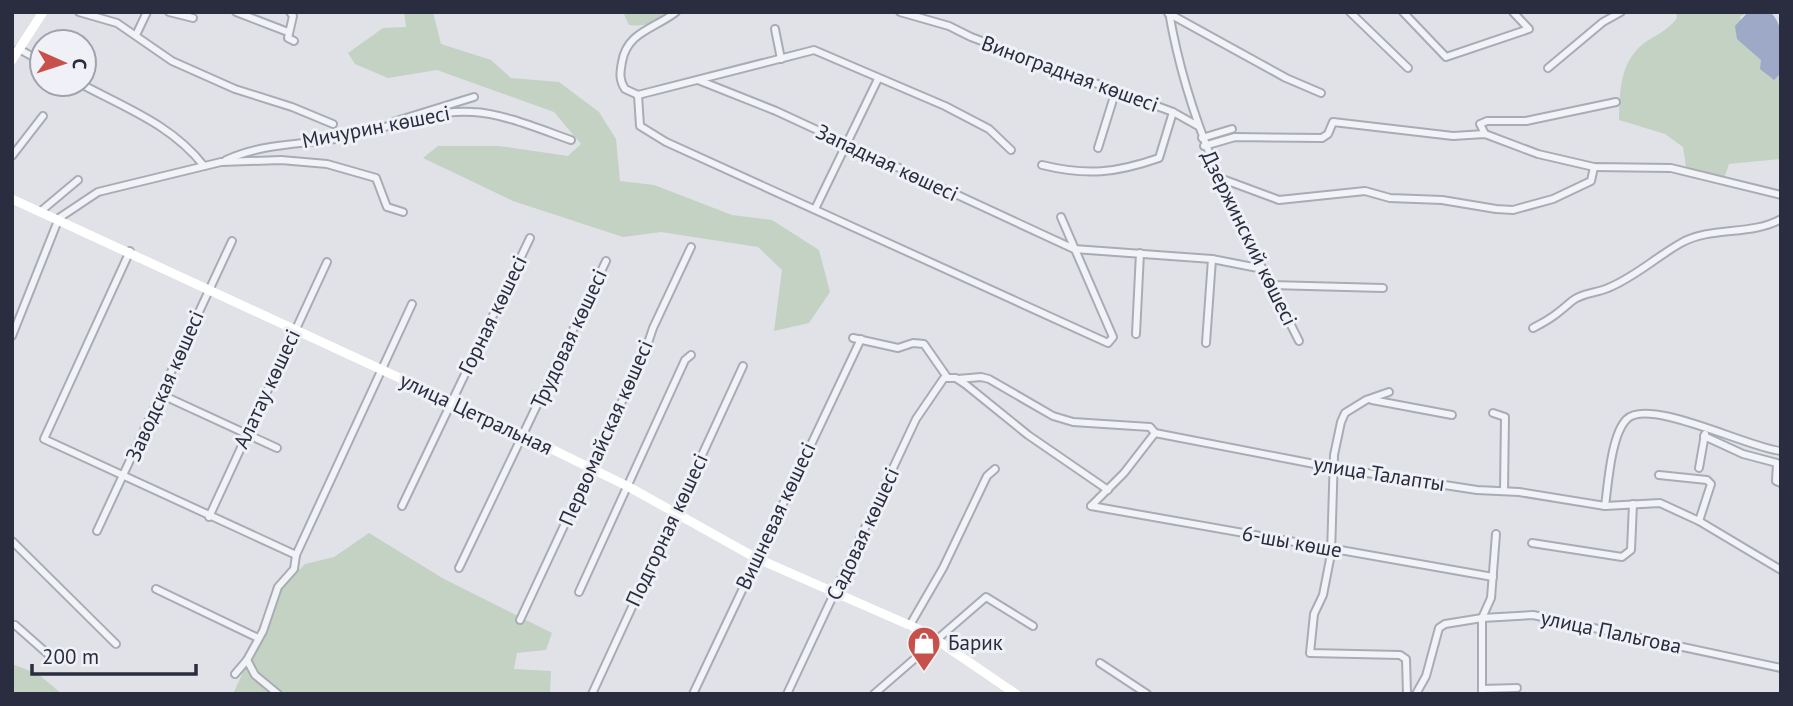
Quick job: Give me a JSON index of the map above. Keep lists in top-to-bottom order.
{
  "streets": {
    "street": [
      "Виноградная көшесі",
      "Мичурин көшесі",
      "Западная көшесі",
      "Дзержинский көшесі",
      "Горная көшесі",
      "Трудовая көшесі",
      "Заводская көшесі",
      "Алатау көшесі",
      "улица Цетральная",
      "Первомайская көшесі",
      "улица Талапты",
      "Вишневая көшесі",
      "Подгорная көшесі",
      "Садовая көшесі",
      "6-шы көше",
      "улица Пальгова"
    ]
  },
  "crossings": [
    ["Виноградная көшесі", "Дзержинский көшесі"],
    ["Горная көшесі", "улица Цетральная"],
    ["Трудовая көшесі", "улица Цетральная"],
    ["Заводская көшесі", "улица Цетральная"],
    ["Алатау көшесі", "улица Цетральная"],
    ["улица Цетральная", "Первомайская көшесі"],
    ["улица Цетральная", "Вишневая көшесі"],
    ["улица Цетральная", "Подгорная көшесі"],
    ["улица Цетральная", "Садовая көшесі"],
    ["улица Талапты", "Вишневая көшесі"],
    ["улица Талапты", "Садовая көшесі"],
    ["Вишневая көшесі", "Садовая көшесі"]
  ],
  "places": {
    "shop": ["Барик"]
  },
  "scale_bar": "200 m",
  "north": "right"
}
